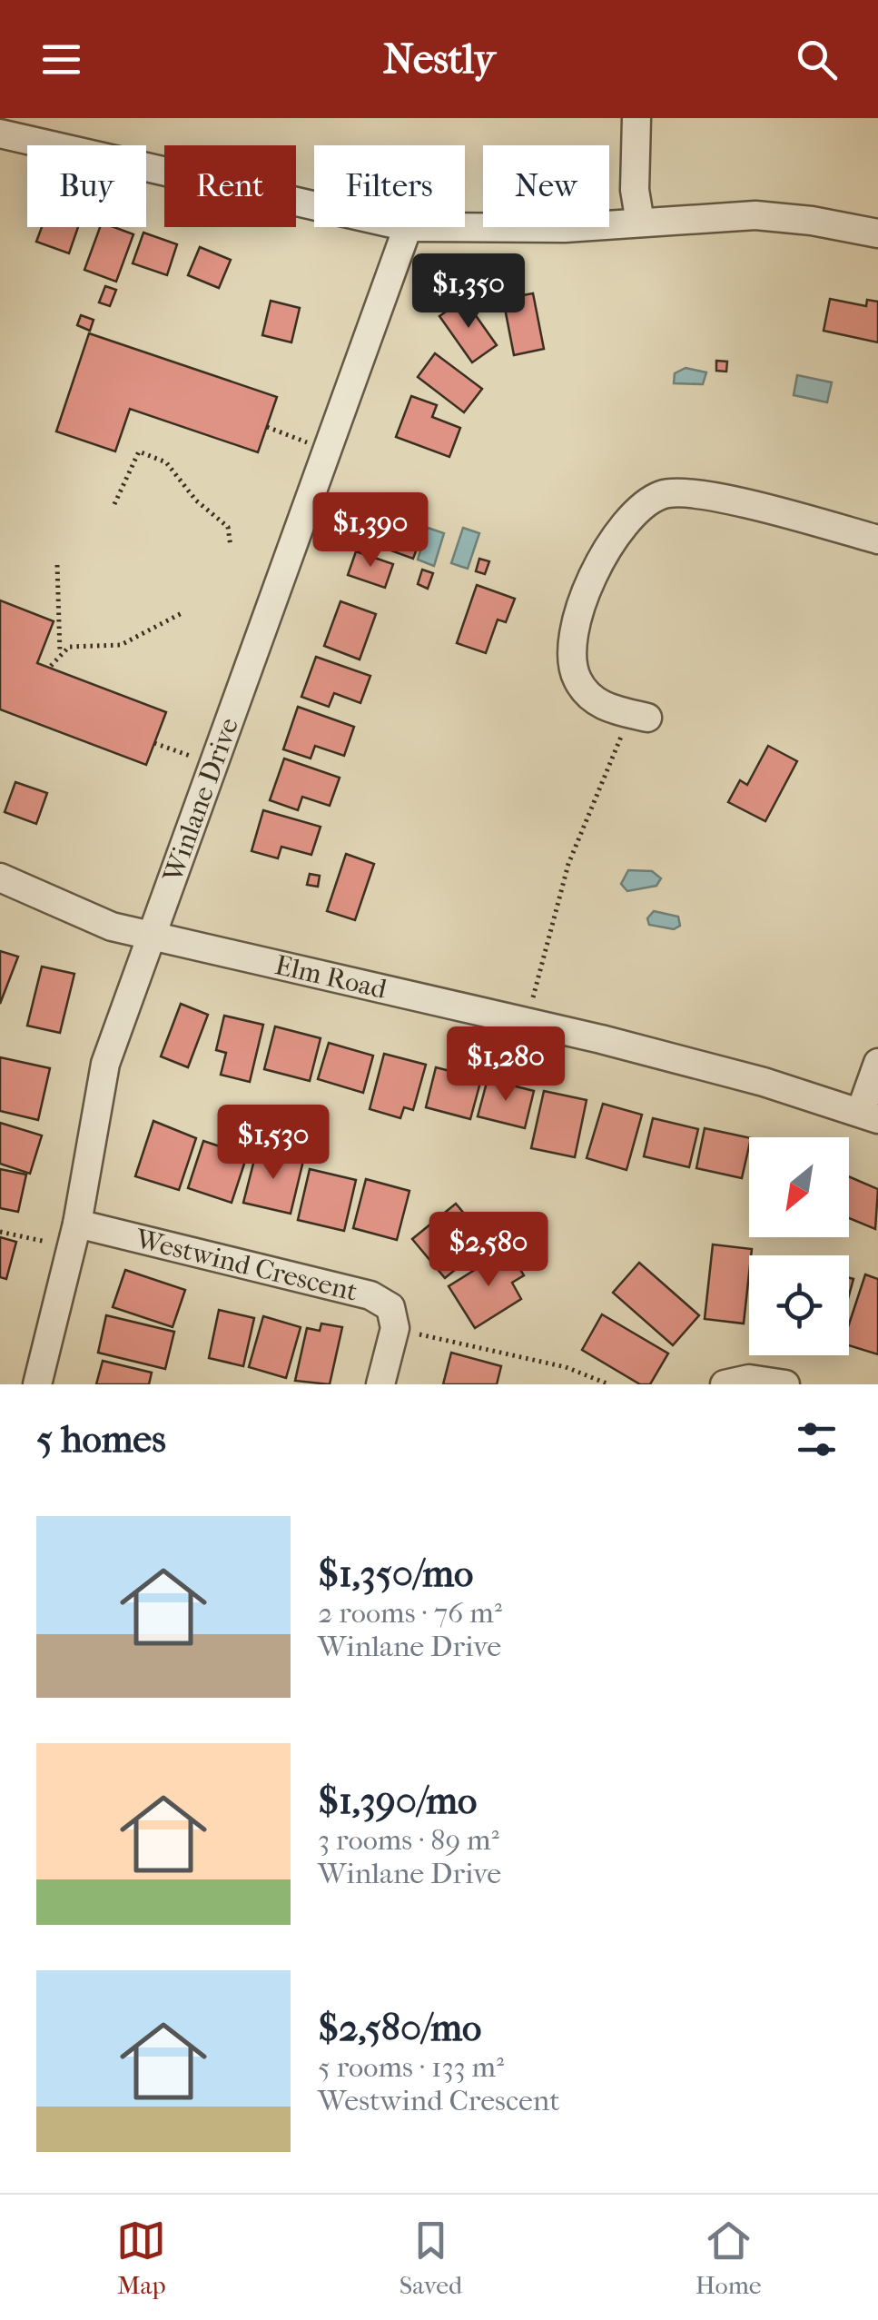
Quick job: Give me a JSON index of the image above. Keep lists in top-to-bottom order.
{
  "streets": {
    "street": ["Winlane Drive", "Elm Road", "Westwind Crescent"]
  },
  "crossings": [
    ["Winlane Drive", "Elm Road"],
    ["Winlane Drive", "Westwind Crescent"]
  ],
  "north": "bottom left",
  "page": {
    "header": "Nestly",
    "chip": [
      "Buy",
      "Rent",
      "Filters",
      "New"
    ],
    "price": [
      "$1,350",
      "$1,390",
      "$1,280",
      "$1,530",
      "$2,580"
    ],
    "heading": "5 homes",
    "list": [
      {
        "name": "$1,350/mo",
        "note": "2 rooms · 76 m² · Winlane Drive"
      },
      {
        "name": "$1,390/mo",
        "note": "3 rooms · 89 m² · Winlane Drive"
      },
      {
        "name": "$2,580/mo",
        "note": "5 rooms · 133 m² · Westwind Crescent"
      }
    ],
    "tabs": ["Map", "Saved", "Home"]
  }
}
